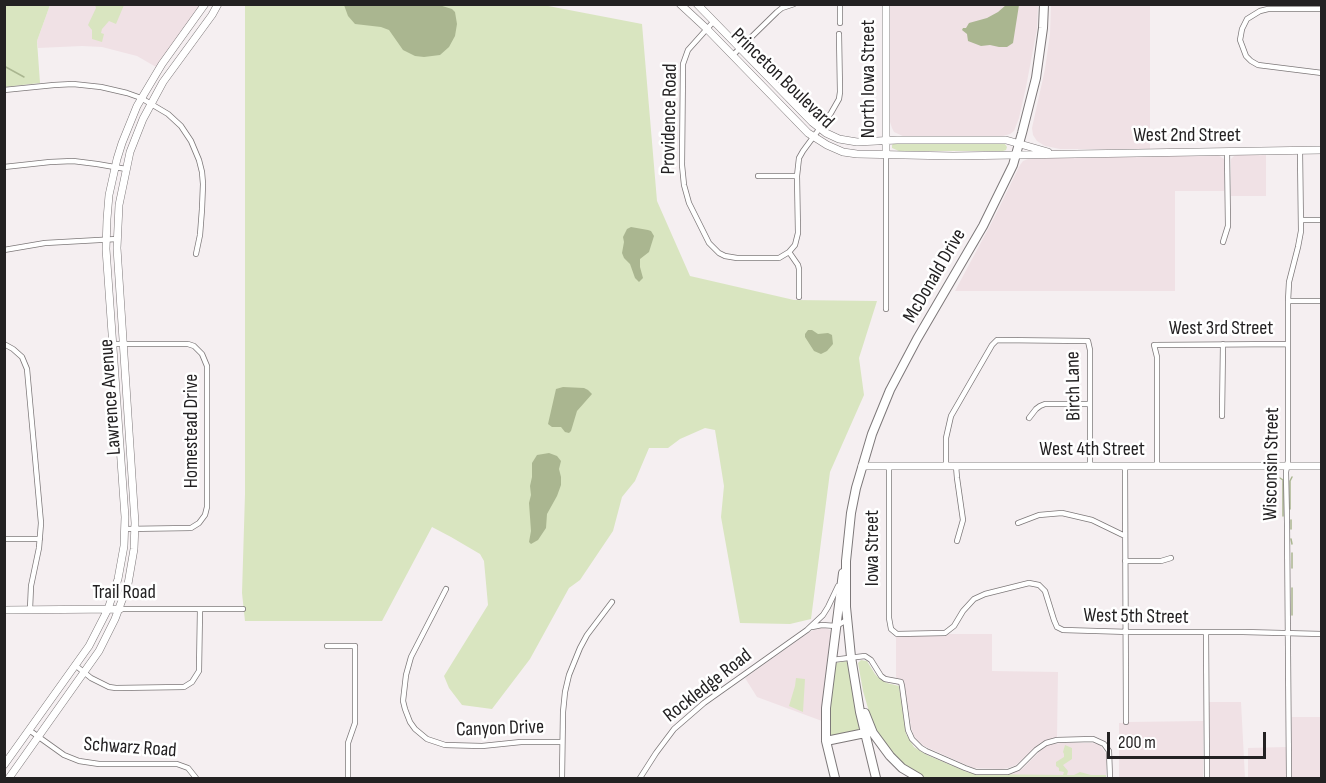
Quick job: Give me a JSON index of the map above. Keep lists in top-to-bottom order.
{
  "streets": {
    "highway": ["McDonald Drive"],
    "street": [
      "Princeton Boulevard",
      "North Iowa Street",
      "Providence Road",
      "West 2nd Street",
      "West 3rd Street",
      "Birch Lane",
      "Lawrence Avenue",
      "Homestead Drive",
      "West 4th Street",
      "Wisconsin Street",
      "Iowa Street",
      "Trail Road",
      "West 5th Street",
      "Rockledge Road",
      "Canyon Drive",
      "Schwarz Road"
    ]
  },
  "crossings": [
    ["Princeton Boulevard", "North Iowa Street"],
    ["Princeton Boulevard", "Providence Road"],
    ["Princeton Boulevard", "West 2nd Street"],
    ["Princeton Boulevard", "McDonald Drive"],
    ["West 2nd Street", "McDonald Drive"],
    ["West 2nd Street", "Wisconsin Street"],
    ["McDonald Drive", "West 4th Street"],
    ["McDonald Drive", "Rockledge Road"],
    ["West 3rd Street", "West 4th Street"],
    ["West 3rd Street", "Wisconsin Street"],
    ["Birch Lane", "West 4th Street"],
    ["Lawrence Avenue", "Homestead Drive"],
    ["Lawrence Avenue", "Trail Road"],
    ["Lawrence Avenue", "Schwarz Road"],
    ["West 4th Street", "Wisconsin Street"],
    ["West 4th Street", "Iowa Street"],
    ["Wisconsin Street", "West 5th Street"],
    ["Iowa Street", "West 5th Street"]
  ],
  "scale_bar": "200 m"
}
